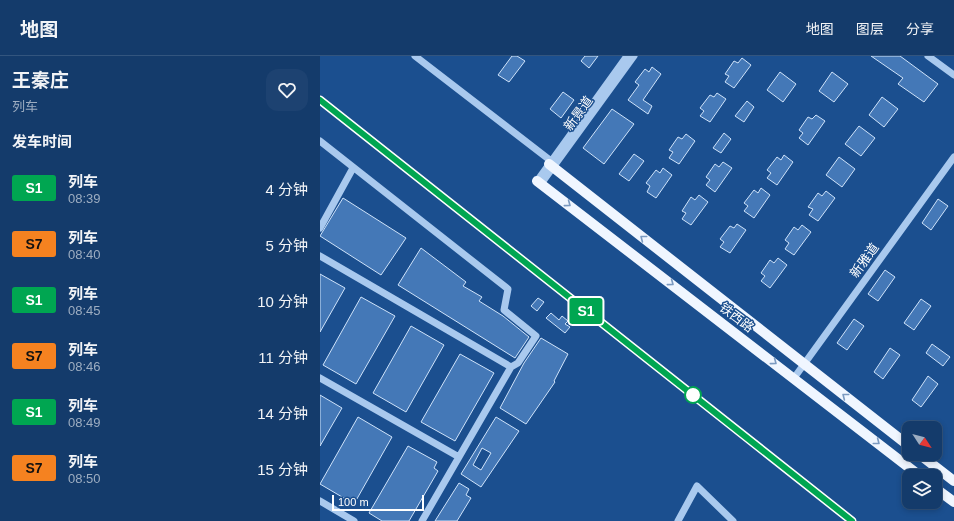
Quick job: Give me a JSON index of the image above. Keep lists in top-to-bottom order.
{
  "streets": {
    "main road": ["铁西路"],
    "street": ["新景道", "新雅道"]
  },
  "crossings": [
    ["新景道", "铁西路"],
    ["新雅道", "铁西路"]
  ],
  "scale_bar": "100 m",
  "north": "bottom right",
  "page": {
    "header": "地图",
    "nav": ["地图", "图层", "分享"],
    "heading": [
      ["王秦庄", "列车"],
      "发车时间"
    ],
    "on_map": "S1",
    "list": [
      {
        "mark": "S1",
        "name": "列车",
        "note": "08:39",
        "value": "4 分钟"
      },
      {
        "mark": "S7",
        "name": "列车",
        "note": "08:40",
        "value": "5 分钟"
      },
      {
        "mark": "S1",
        "name": "列车",
        "note": "08:45",
        "value": "10 分钟"
      },
      {
        "mark": "S7",
        "name": "列车",
        "note": "08:46",
        "value": "11 分钟"
      },
      {
        "mark": "S1",
        "name": "列车",
        "note": "08:49",
        "value": "14 分钟"
      },
      {
        "mark": "S7",
        "name": "列车",
        "note": "08:50",
        "value": "15 分钟"
      }
    ],
    "scale": "100 m"
  }
}
